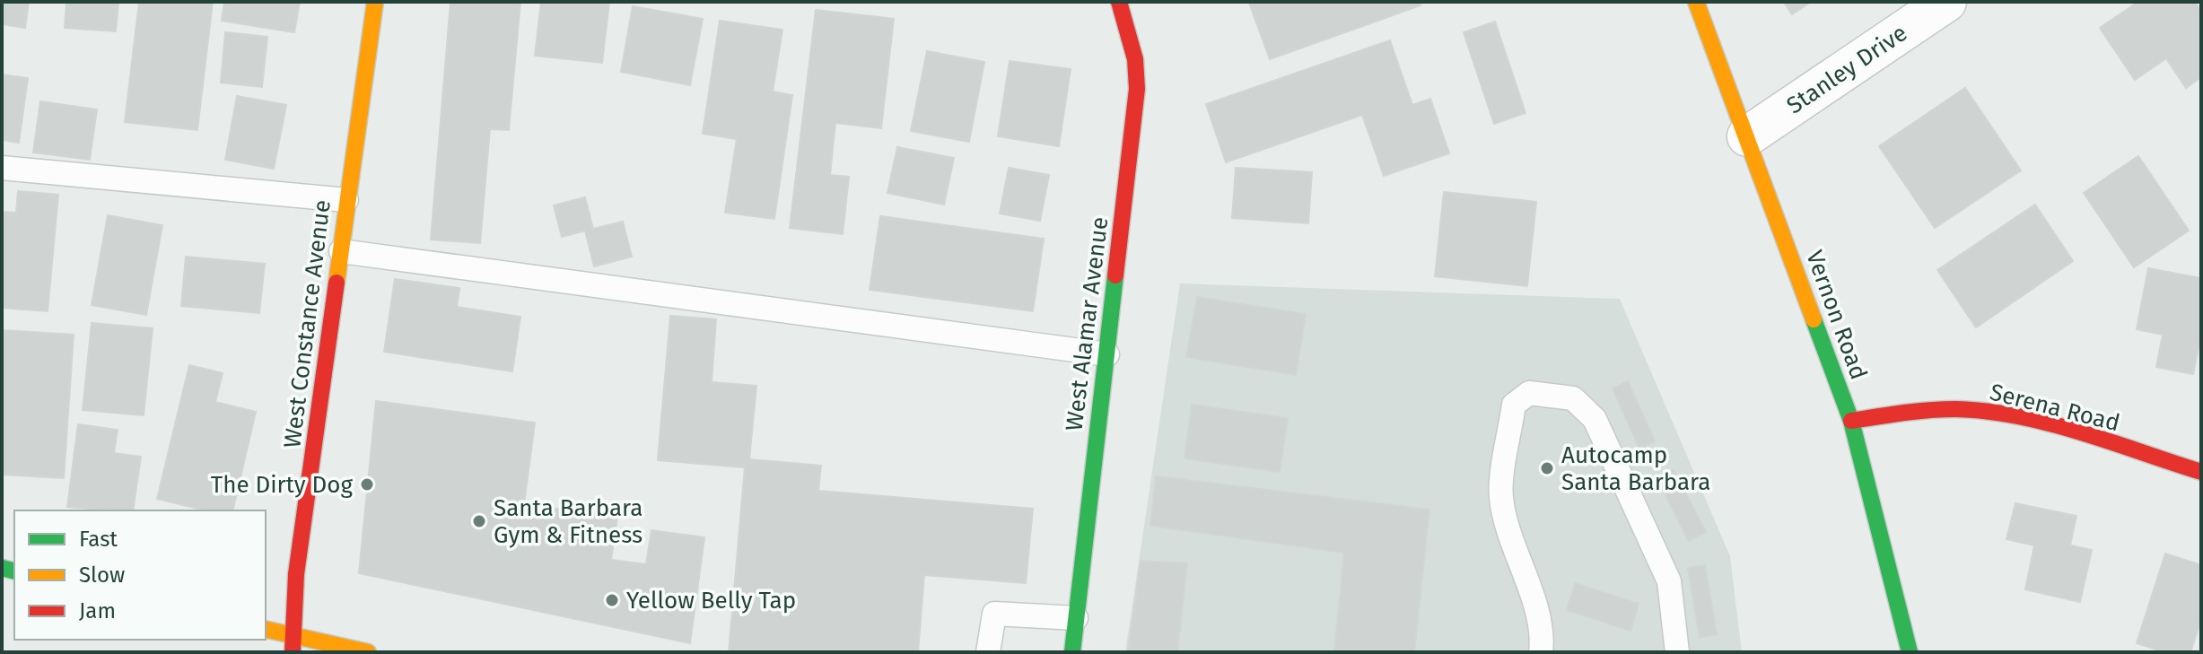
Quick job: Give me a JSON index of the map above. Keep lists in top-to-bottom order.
{
  "streets": {
    "street": [
      "Stanley Drive",
      "Vernon Road",
      "West Constance Avenue",
      "West Alamar Avenue",
      "Serena Road"
    ]
  },
  "crossings": [
    ["Stanley Drive", "Vernon Road"],
    ["Vernon Road", "Serena Road"]
  ],
  "places": [
    "Autocamp Santa Barbara",
    "The Dirty Dog",
    "Santa Barbara Gym & Fitness",
    "Yellow Belly Tap"
  ],
  "legend": ["Fast", "Slow", "Jam"]
}
